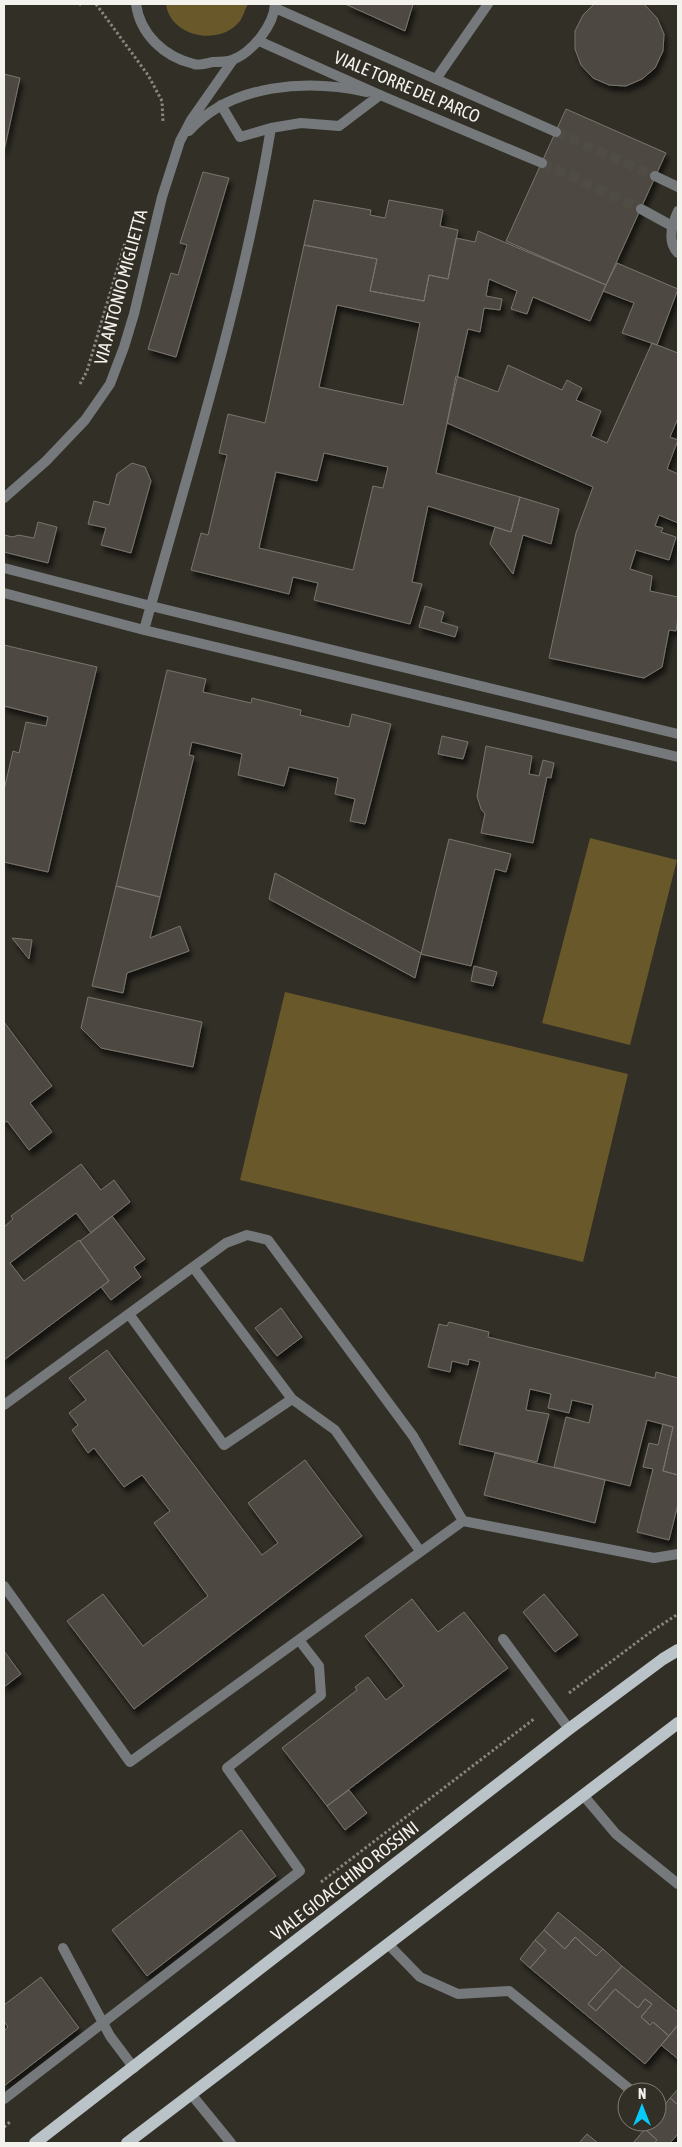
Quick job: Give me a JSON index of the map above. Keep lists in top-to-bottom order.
{
  "streets": {
    "main road": ["VIALE GIOACCHINO ROSSINI"],
    "street": ["VIALE TORRE DEL PARCO", "VIA ANTONIO MIGLIETTA"]
  },
  "north": "top"
}
